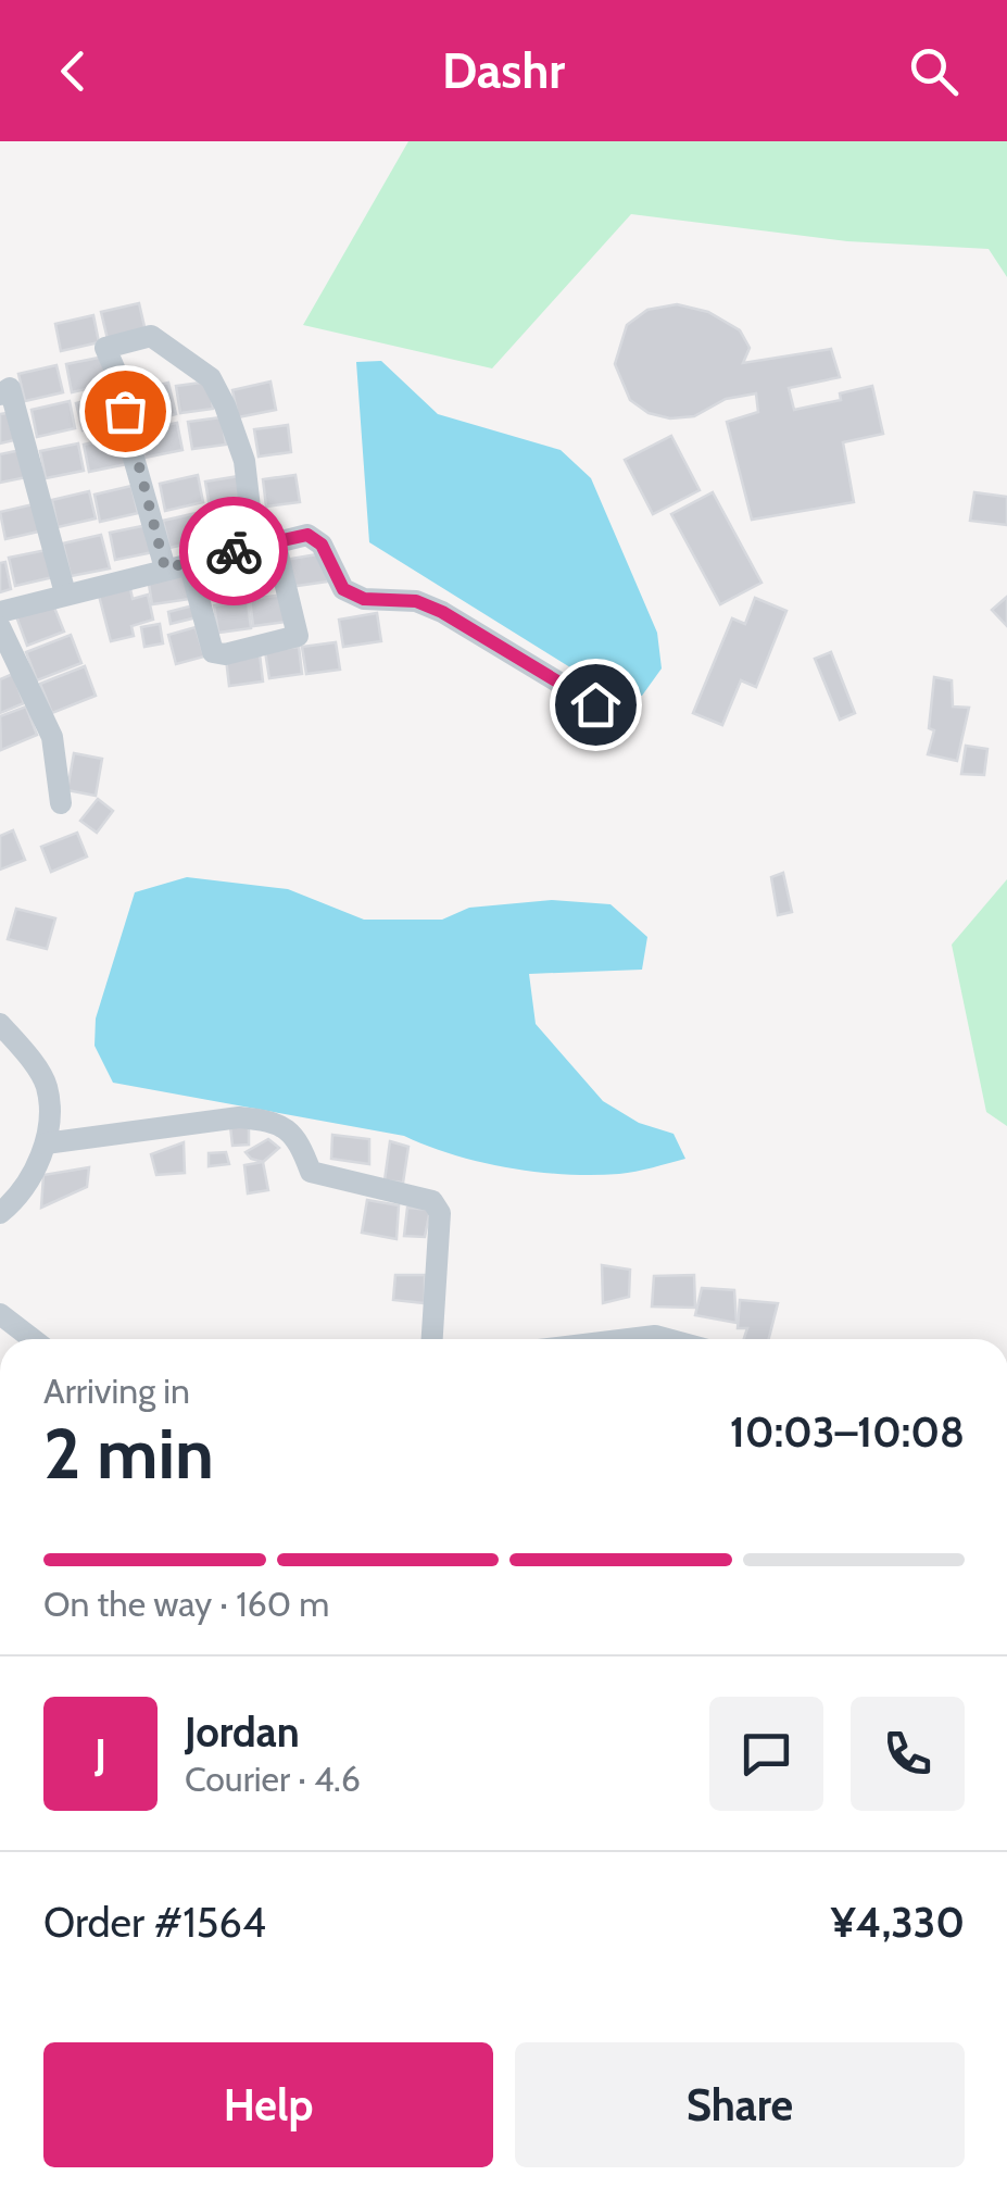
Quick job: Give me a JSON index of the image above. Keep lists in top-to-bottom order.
{
  "page": {
    "header": "Dashr",
    "heading": ["2 min", "Arriving in", "10:03–10:08"],
    "panel": [
      "Jordan",
      "Courier · 4.6",
      "Order #1564",
      "¥4,330"
    ],
    "bar": "On the way · 160 m",
    "round": "J",
    "buttons": ["Help", "Share"]
  }
}
